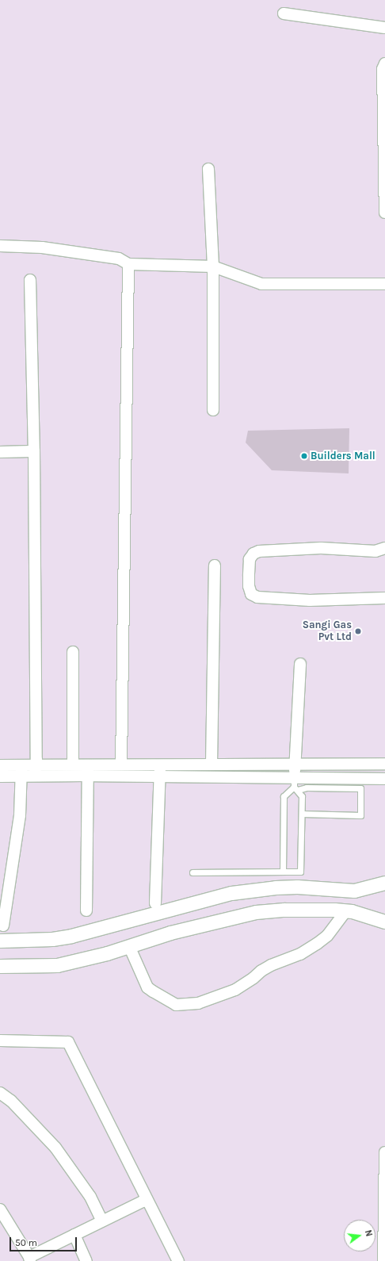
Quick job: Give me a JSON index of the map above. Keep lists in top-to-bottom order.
{
  "places": ["Builders Mall", "Sangi Gas Pvt Ltd"],
  "scale_bar": "50 m",
  "north": "right"
}
